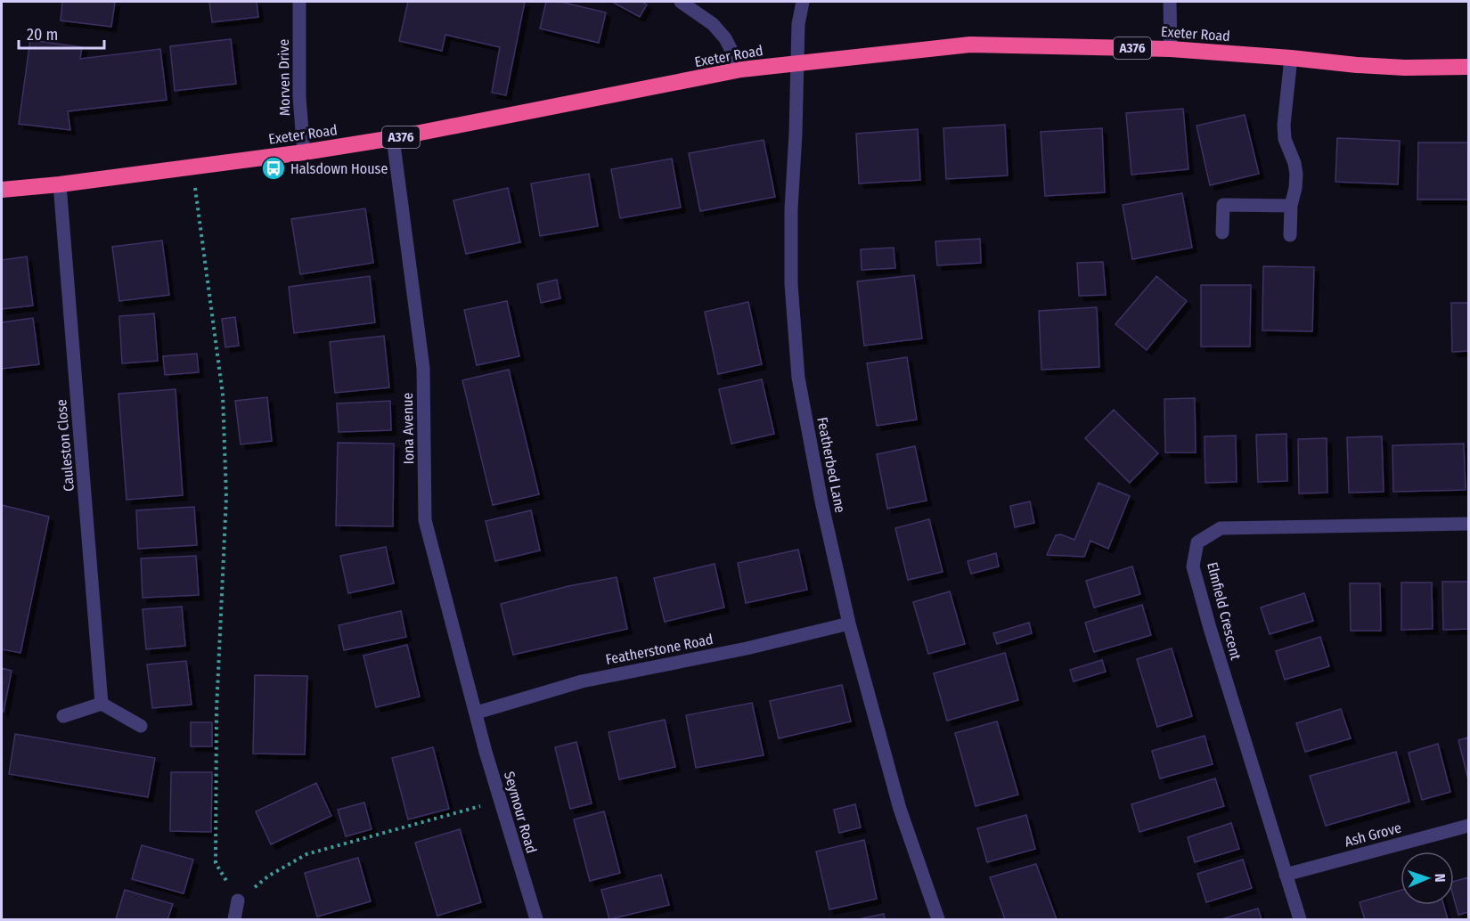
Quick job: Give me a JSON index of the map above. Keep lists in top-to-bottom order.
{
  "streets": {
    "highway": ["Exeter Road", "A376"],
    "street": [
      "Morven Drive",
      "Iona Avenue",
      "Cauleston Close",
      "Featherbed Lane",
      "Elmfield Crescent",
      "Featherstone Road",
      "Seymour Road",
      "Ash Grove"
    ]
  },
  "crossings": [
    ["Exeter Road", "Morven Drive"],
    ["Exeter Road", "Iona Avenue"],
    ["Exeter Road", "Cauleston Close"],
    ["Exeter Road", "Featherbed Lane"],
    ["Iona Avenue", "Featherstone Road"],
    ["Iona Avenue", "Seymour Road"],
    ["Featherbed Lane", "Featherstone Road"],
    ["Elmfield Crescent", "Ash Grove"],
    ["Featherstone Road", "Seymour Road"]
  ],
  "places": {
    "bus stop": ["Halsdown House"]
  },
  "scale_bar": "20 m",
  "north": "right"
}
